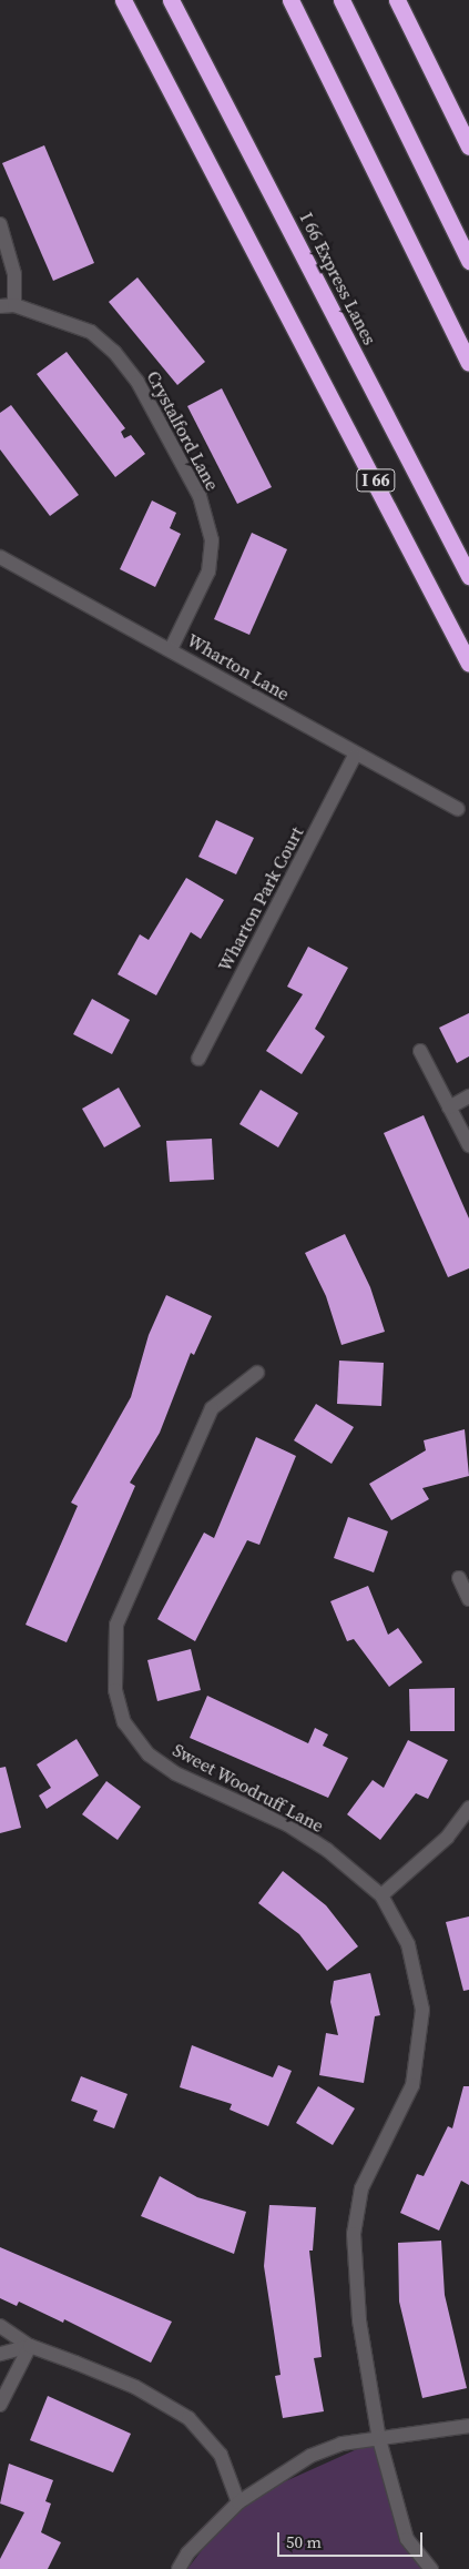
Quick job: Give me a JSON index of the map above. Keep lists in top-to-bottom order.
{
  "streets": {
    "highway": ["I 66 Express Lanes", "I 66"],
    "street": [
      "Crystalford Lane",
      "Wharton Lane",
      "Wharton Park Court",
      "Sweet Woodruff Lane"
    ]
  },
  "crossings": [
    ["Crystalford Lane", "Wharton Lane"],
    ["Wharton Lane", "Wharton Park Court"]
  ],
  "scale_bar": "50 m"
}
